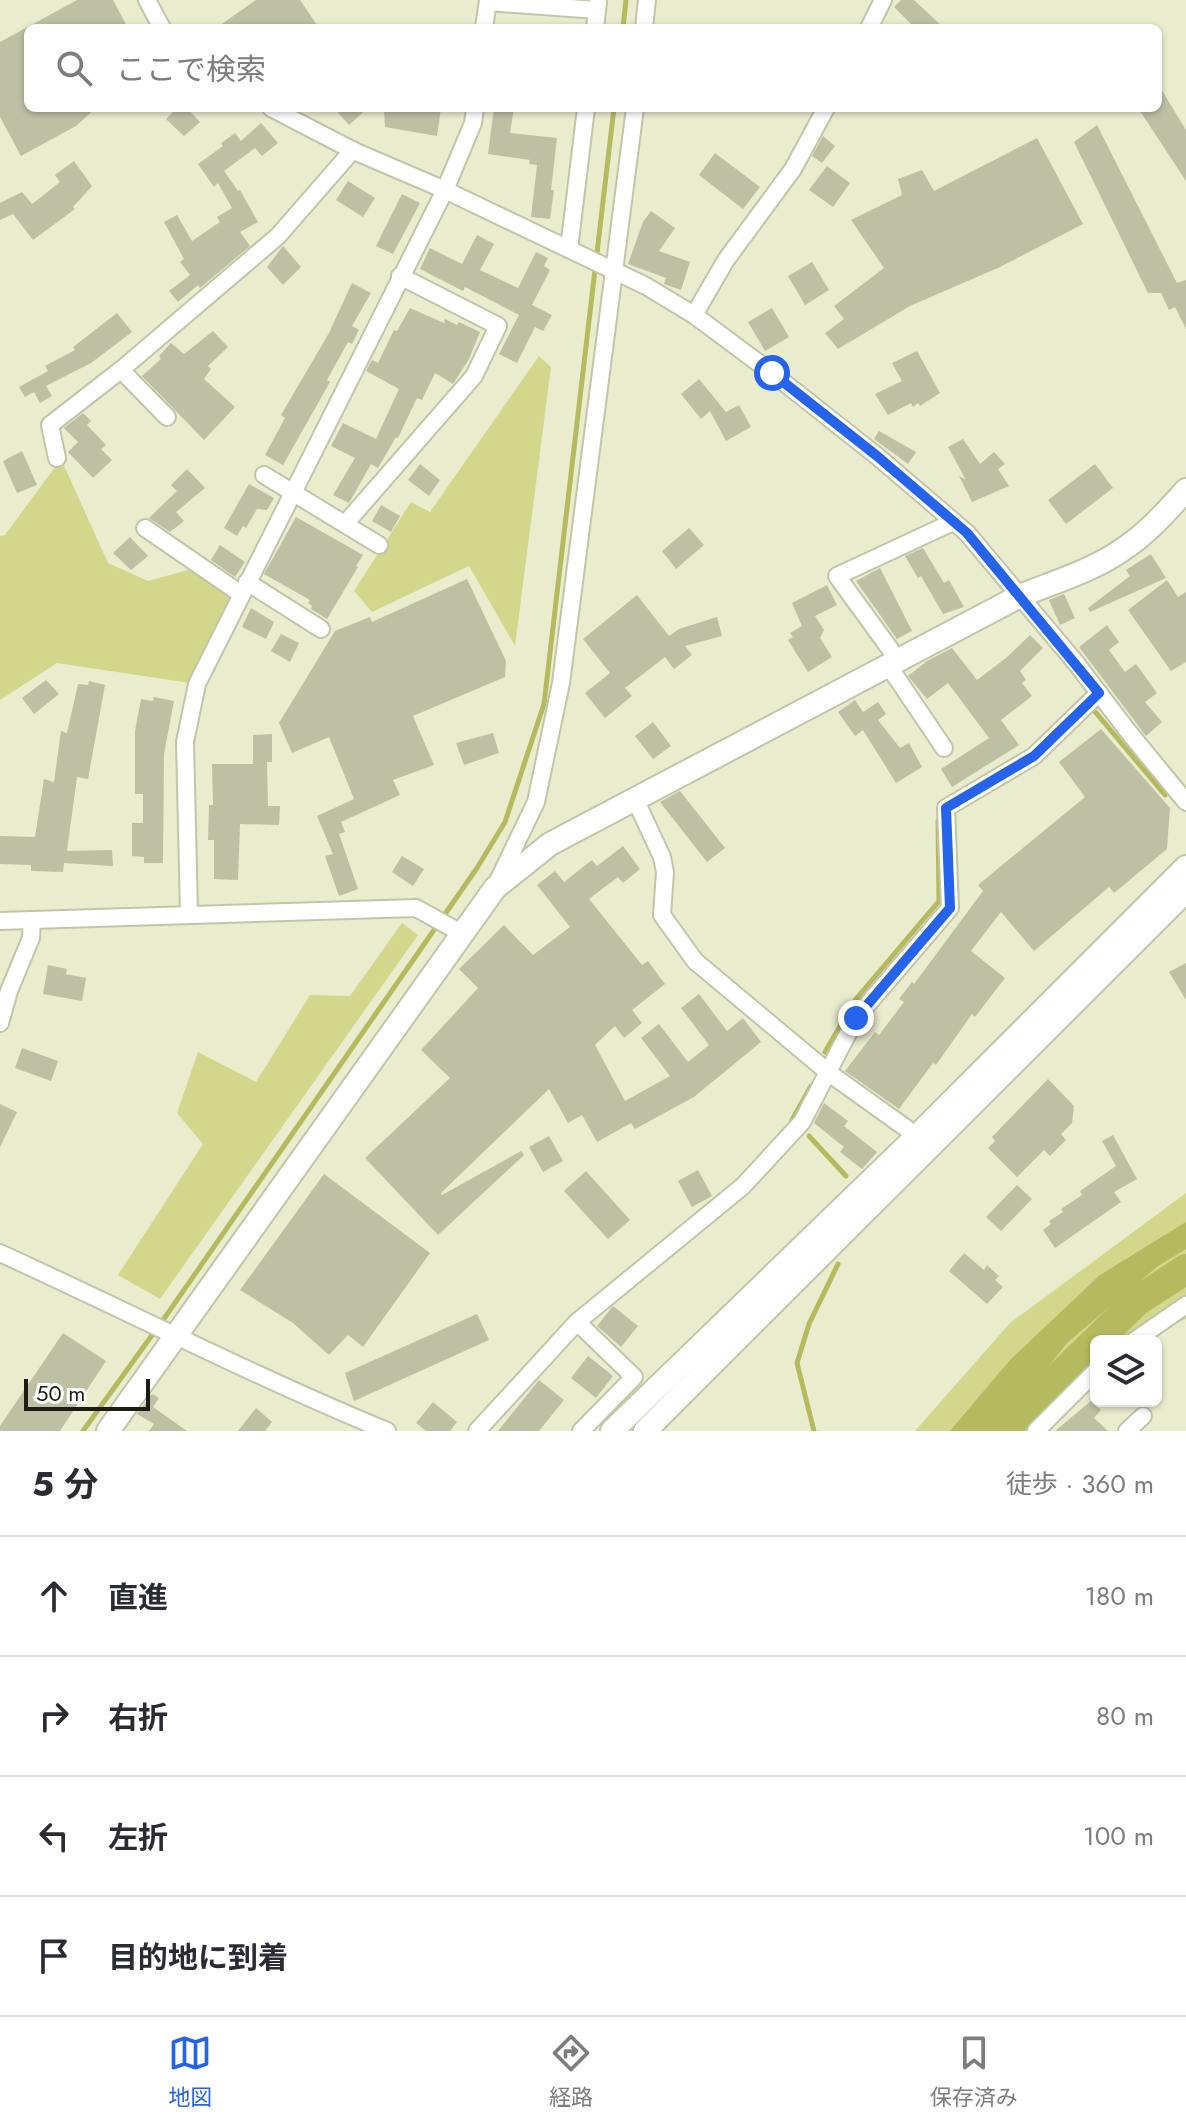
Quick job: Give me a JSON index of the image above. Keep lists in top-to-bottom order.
{
  "scale_bar": "50 m",
  "page": {
    "search": "ここで検索",
    "scale": "50 m",
    "heading": ["5 分", "徒歩 · 360 m"],
    "list": [
      ["直進", "180 m"],
      ["右折", "80 m"],
      ["左折", "100 m"],
      "目的地に到着"
    ],
    "nav": ["地図", "経路", "保存済み"]
  }
}
